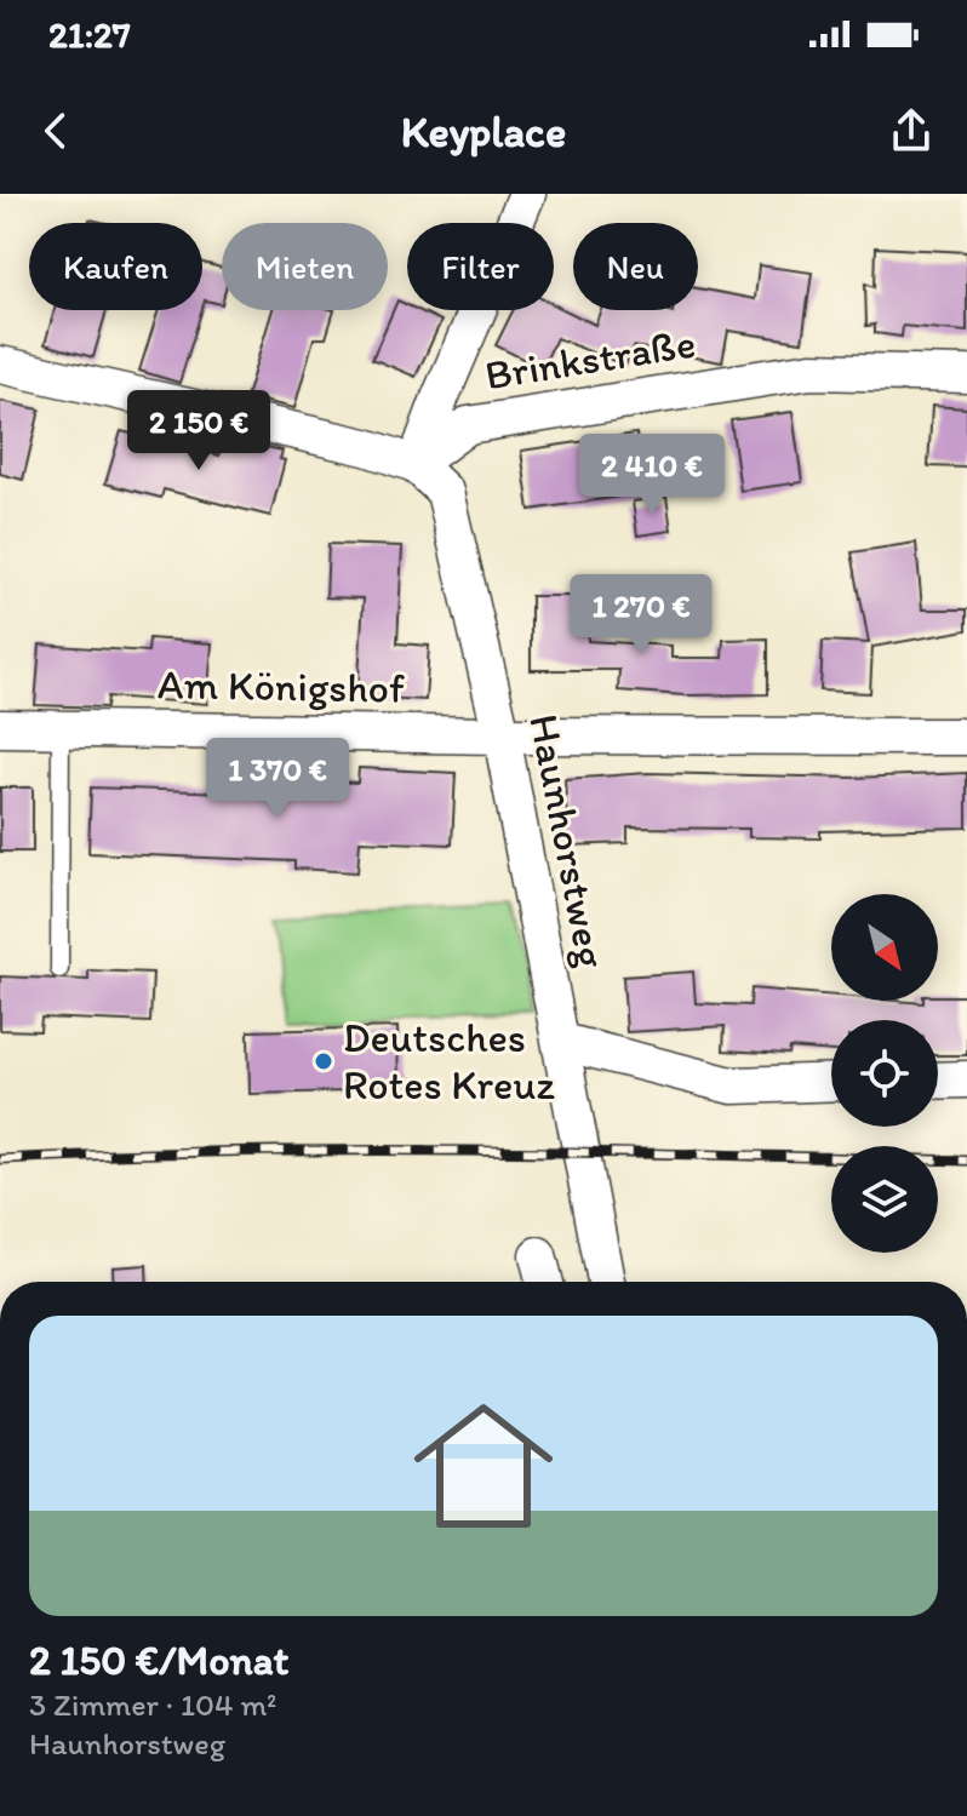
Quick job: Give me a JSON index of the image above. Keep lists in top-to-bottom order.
{
  "streets": {
    "street": ["Brinkstraße", "Am Königshof", "Haunhorstweg"]
  },
  "crossings": [
    ["Brinkstraße", "Haunhorstweg"],
    ["Am Königshof", "Haunhorstweg"]
  ],
  "places": ["Deutsches Rotes Kreuz"],
  "north": "bottom right",
  "page": {
    "status": "21:27",
    "header": "Keyplace",
    "chip": [
      "Kaufen",
      "Mieten",
      "Filter",
      "Neu"
    ],
    "price": [
      "2 150 €",
      "2 410 €",
      "1 270 €",
      "1 370 €"
    ],
    "list": [
      {
        "name": "2 150 €/Monat",
        "note": "3 Zimmer · 104 m² · Haunhorstweg"
      }
    ]
  }
}
